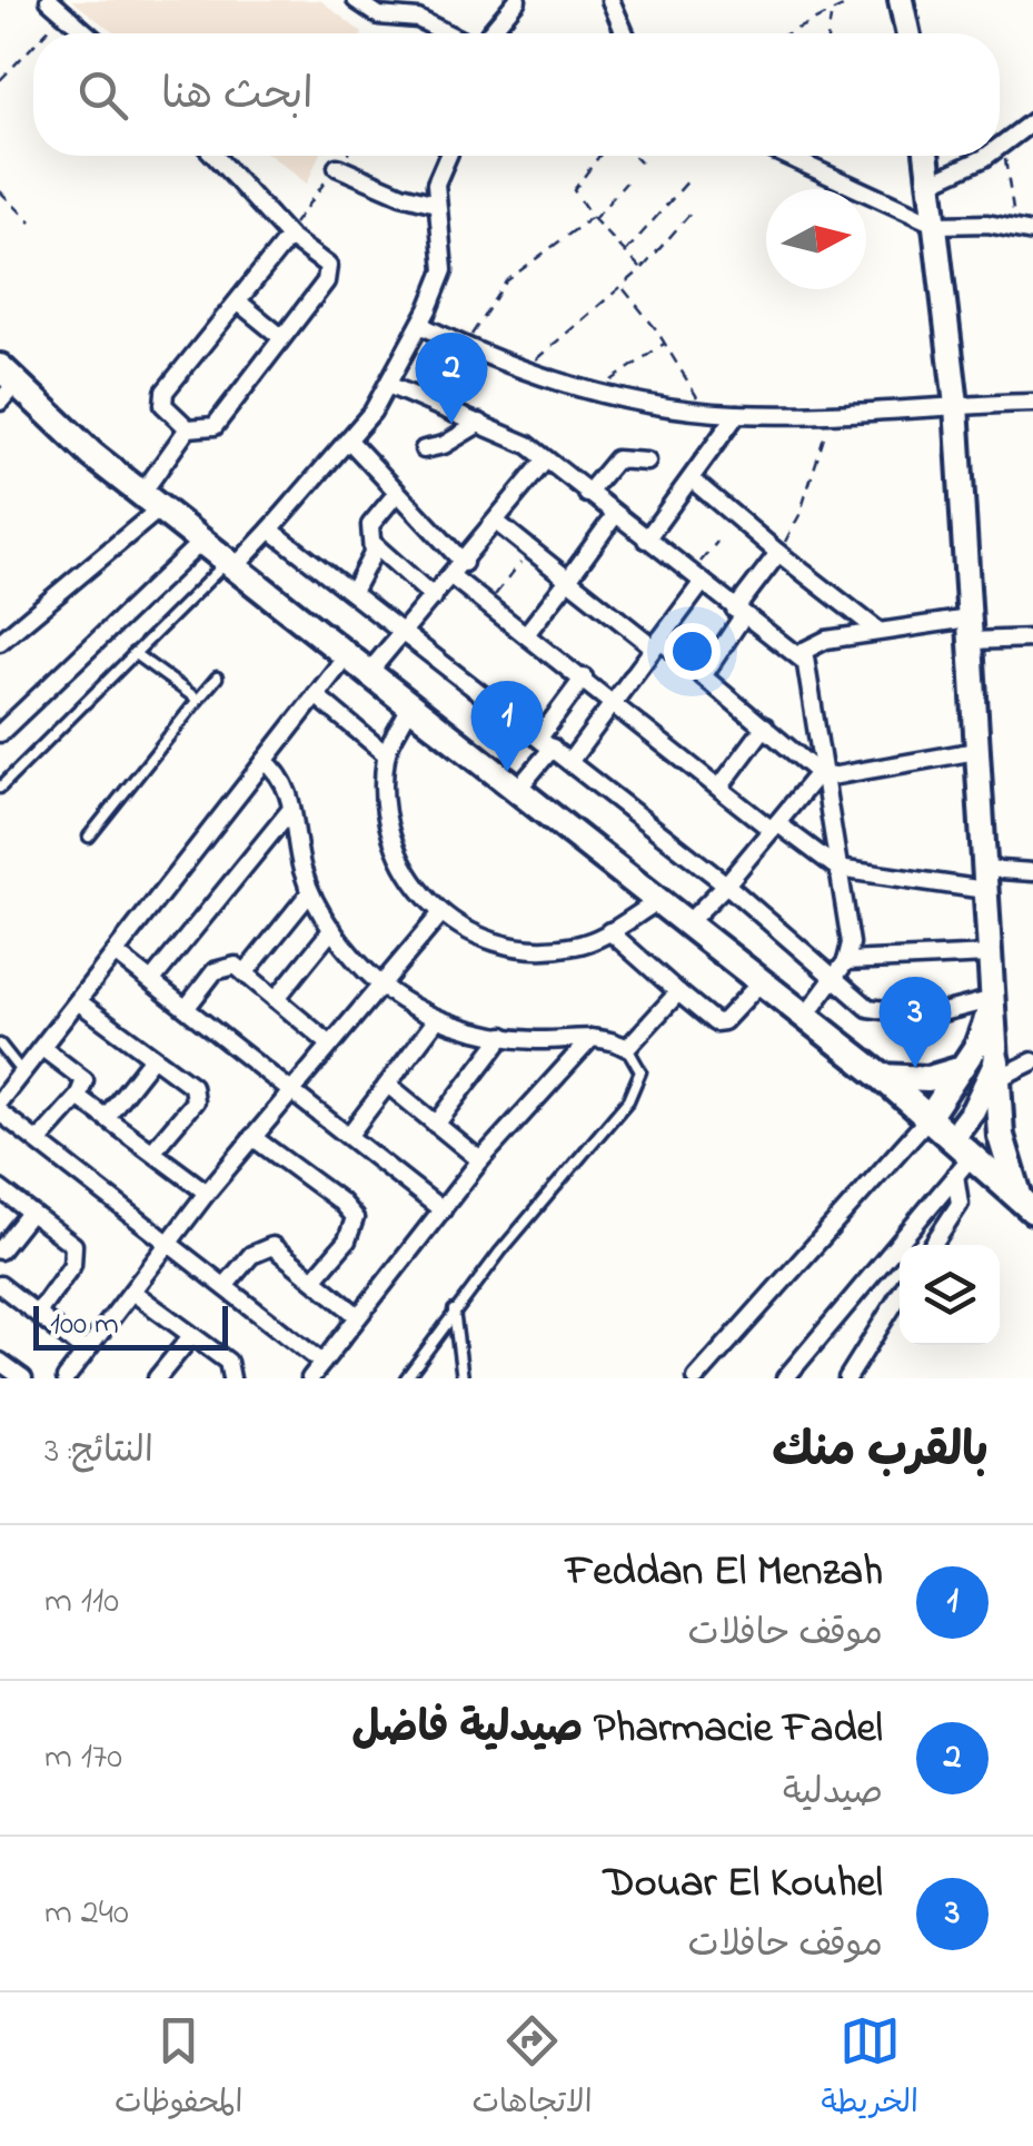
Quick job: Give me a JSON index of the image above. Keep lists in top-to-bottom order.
{
  "scale_bar": "100 m",
  "north": "right",
  "page": {
    "search": "ابحث هنا",
    "pins": ["2", "1", "3"],
    "scale": "100 m",
    "heading": ["بالقرب منك", "النتائج: 3"],
    "list": [
      {
        "mark": "1",
        "name": "Feddan El Menzah",
        "note": "موقف حافلات",
        "value": "110 m"
      },
      {
        "mark": "2",
        "name": "Pharmacie Fadel صيدلية فاضل",
        "note": "صيدلية",
        "value": "170 m"
      },
      {
        "mark": "3",
        "name": "Douar El Kouhel",
        "note": "موقف حافلات",
        "value": "240 m"
      }
    ],
    "nav": ["الخريطة", "الاتجاهات", "المحفوظات"]
  }
}
